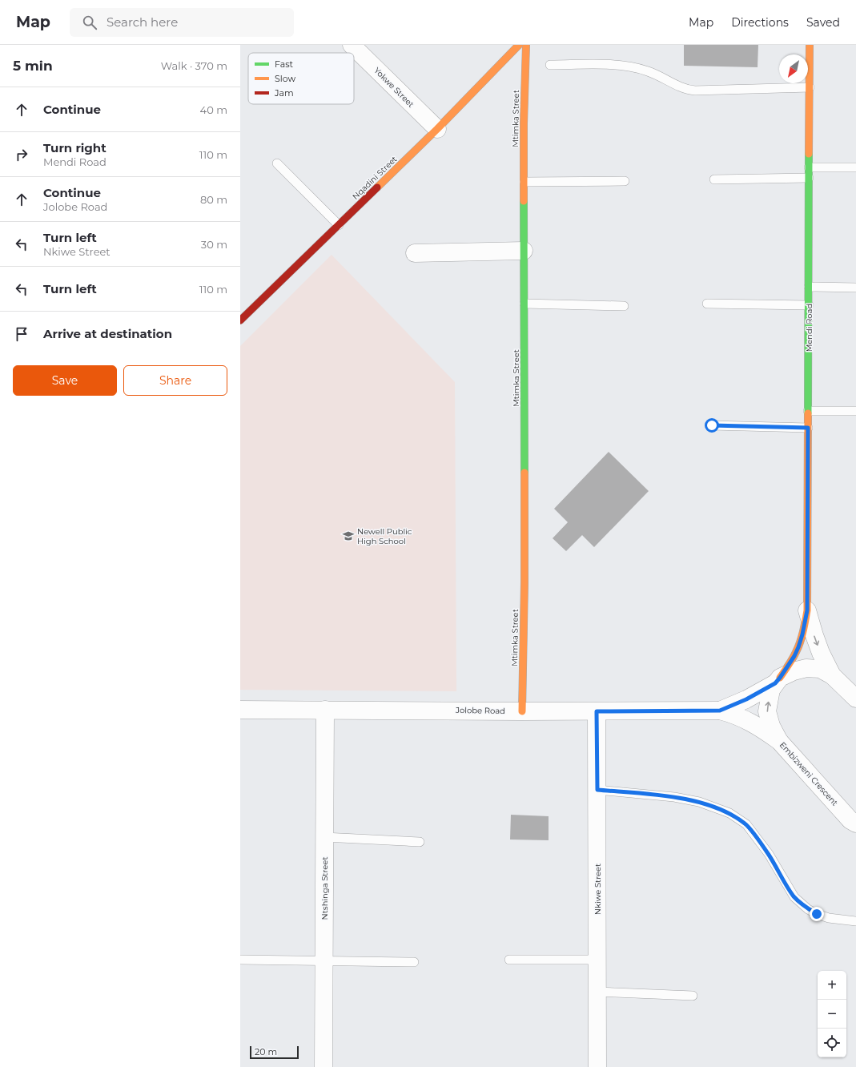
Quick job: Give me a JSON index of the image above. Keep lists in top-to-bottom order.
{
  "streets": {
    "street": [
      "Yokwe Street",
      "Mtimka Street",
      "Nqadini Street",
      "Mendi Road",
      "Jolobe Road",
      "Embizweni Crescent",
      "Ntshinga Street",
      "Nkiwe Street"
    ]
  },
  "crossings": [
    ["Yokwe Street", "Nqadini Street"],
    ["Mtimka Street", "Jolobe Road"],
    ["Mendi Road", "Jolobe Road"],
    ["Mendi Road", "Embizweni Crescent"],
    ["Jolobe Road", "Embizweni Crescent"],
    ["Jolobe Road", "Ntshinga Street"],
    ["Jolobe Road", "Nkiwe Street"]
  ],
  "places": {
    "school or university": ["Newell Public High School"]
  },
  "legend": ["Fast", "Slow", "Jam"],
  "scale_bar": "20 m",
  "north": "bottom left",
  "page": {
    "header": "Map",
    "search": "Search here",
    "nav": ["Map", "Directions", "Saved"],
    "heading": ["5 min", "Walk · 370 m"],
    "list": [
      ["Continue", "40 m"],
      ["Turn right", "Mendi Road", "110 m"],
      ["Continue", "Jolobe Road", "80 m"],
      ["Turn left", "Nkiwe Street", "30 m"],
      ["Turn left", "110 m"],
      "Arrive at destination"
    ],
    "buttons": ["Save", "Share"],
    "map_buttons": ["+", "−"],
    "scale": "20 m"
  }
}
